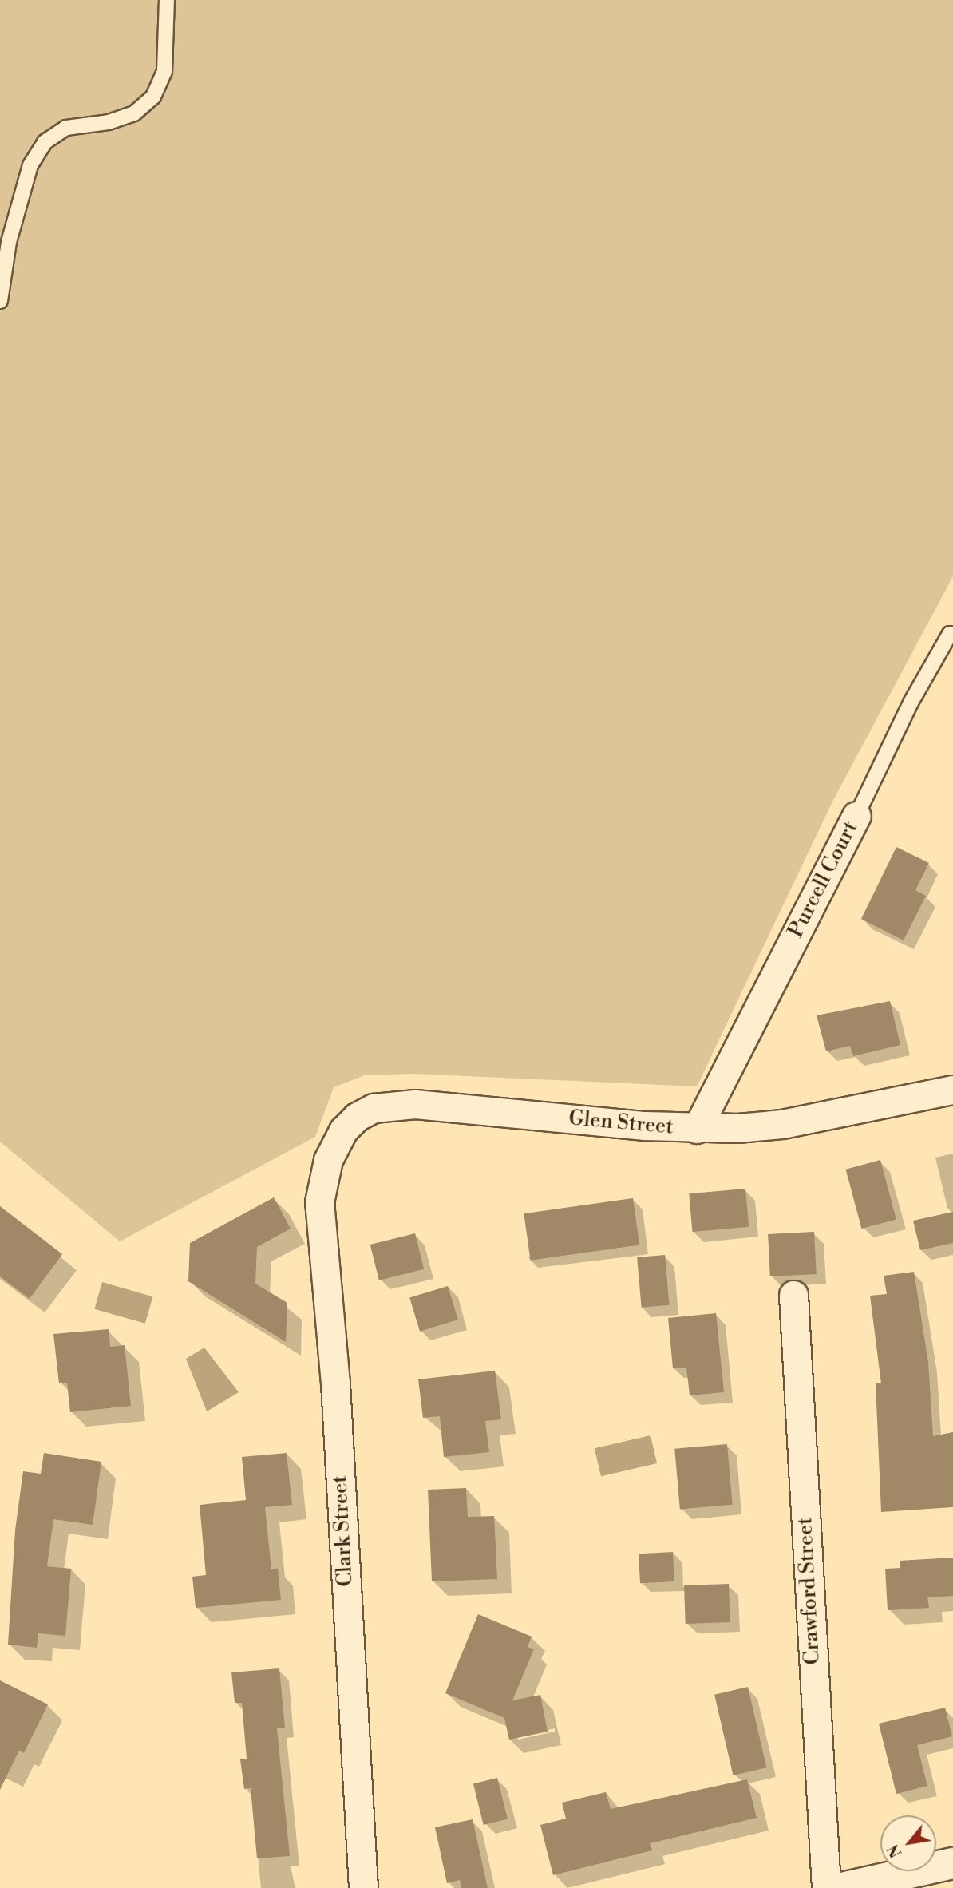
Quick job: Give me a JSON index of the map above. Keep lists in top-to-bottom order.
{
  "streets": {
    "street": [
      "Purcell Court",
      "Glen Street",
      "Clark Street",
      "Crawford Street"
    ]
  },
  "crossings": [
    ["Purcell Court", "Glen Street"],
    ["Glen Street", "Clark Street"]
  ],
  "north": "bottom left"
}
